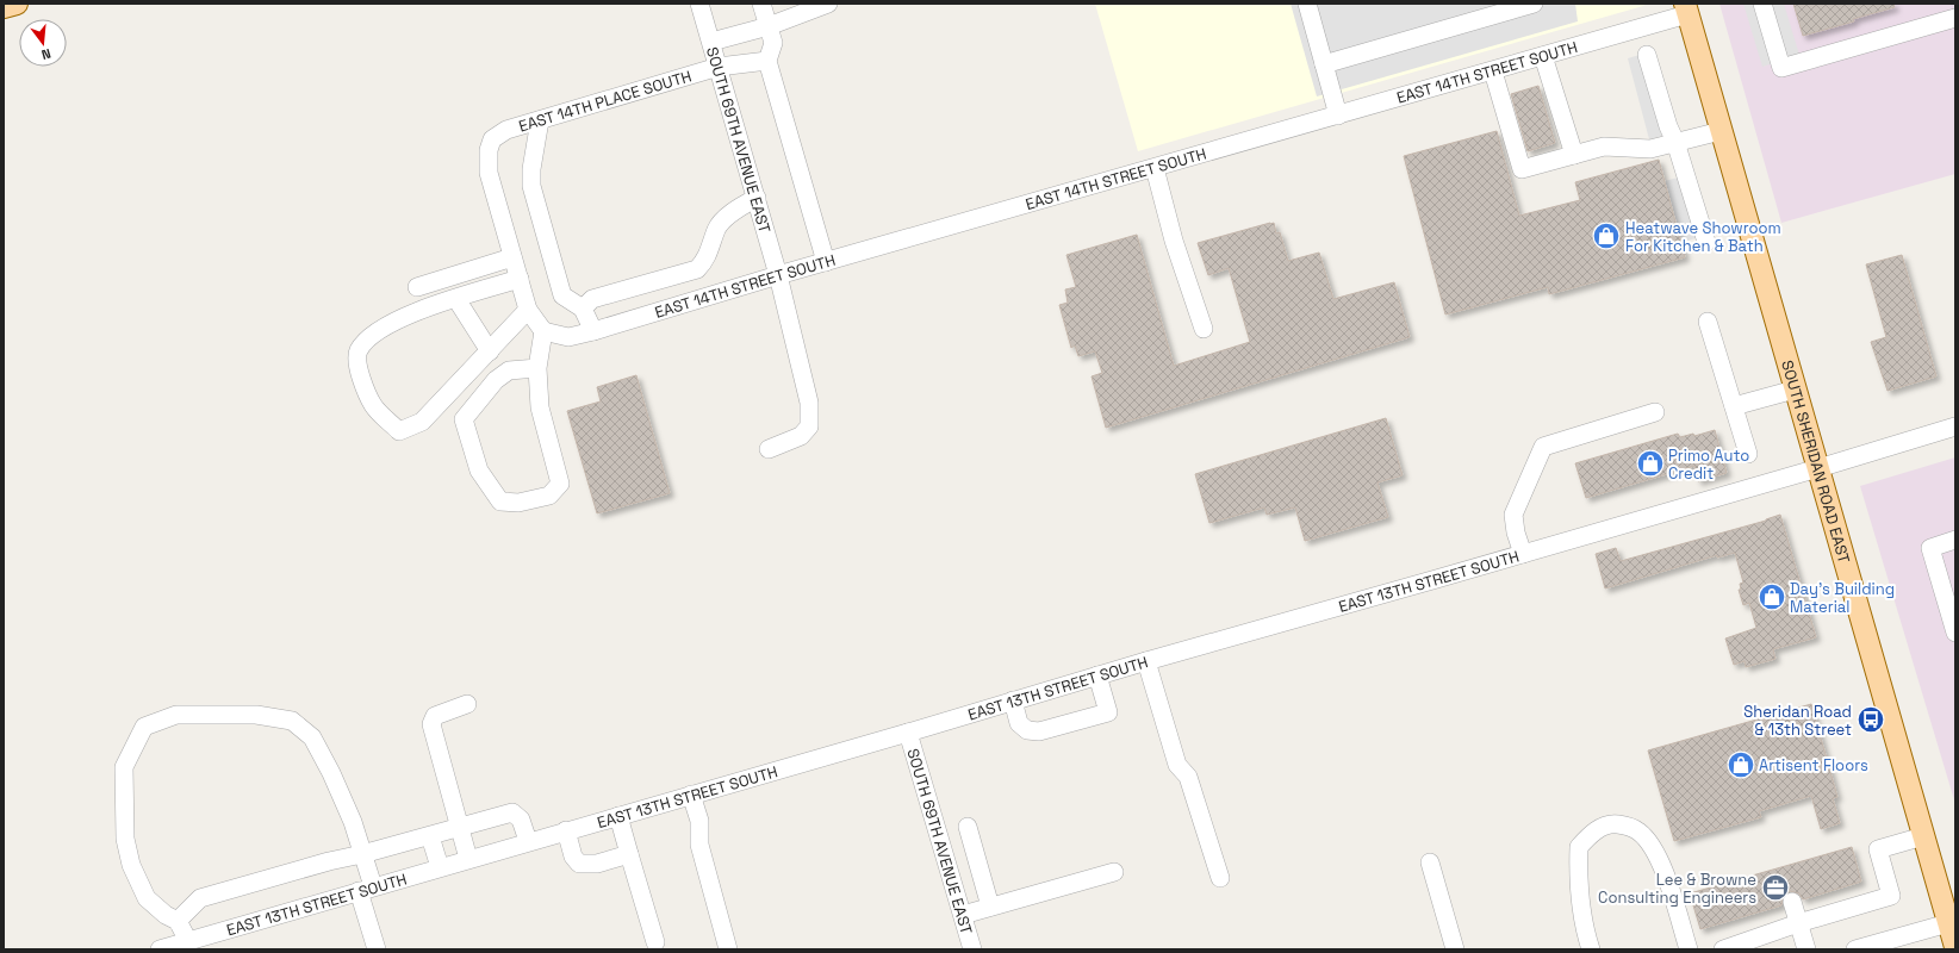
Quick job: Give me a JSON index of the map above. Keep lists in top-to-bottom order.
{
  "streets": {
    "main road": ["SOUTH SHERIDAN ROAD EAST"],
    "street": [
      "EAST 14TH STREET SOUTH",
      "EAST 14TH PLACE SOUTH",
      "SOUTH 69TH AVENUE EAST",
      "EAST 13TH STREET SOUTH"
    ]
  },
  "crossings": [
    ["EAST 14TH STREET SOUTH", "SOUTH 69TH AVENUE EAST"],
    ["EAST 14TH STREET SOUTH", "SOUTH SHERIDAN ROAD EAST"],
    ["EAST 14TH PLACE SOUTH", "SOUTH 69TH AVENUE EAST"],
    ["SOUTH 69TH AVENUE EAST", "EAST 13TH STREET SOUTH"],
    ["SOUTH SHERIDAN ROAD EAST", "EAST 13TH STREET SOUTH"]
  ],
  "places": {
    "shop": [
      "Heatwave Showroom For Kitchen & Bath",
      "Primo Auto Credit",
      "Day's Building Material",
      "Artisent Floors"
    ],
    "bus stop": ["Sheridan Road & 13th Street"],
    "office": ["Lee & Browne Consulting Engineers"]
  },
  "north": "bottom"
}
